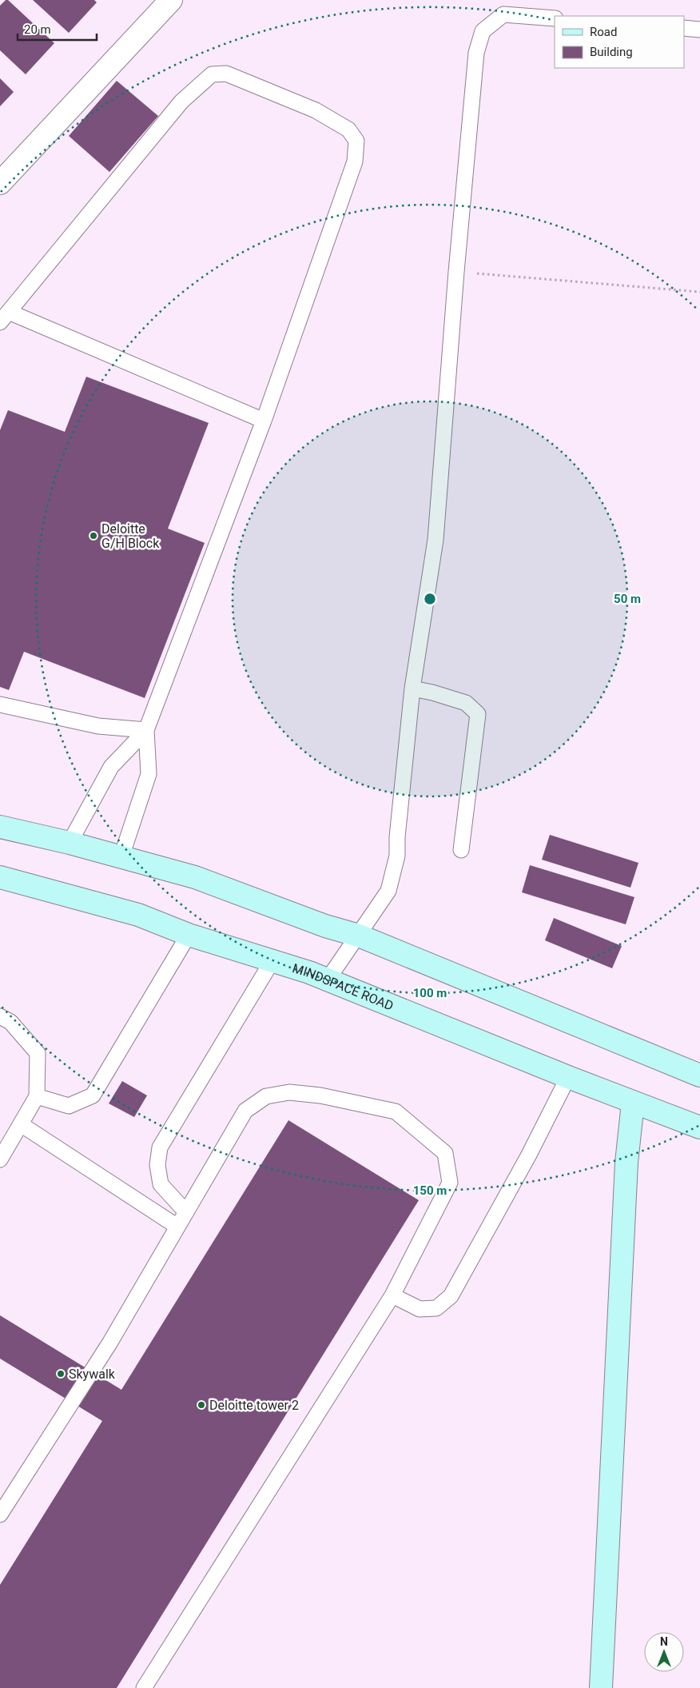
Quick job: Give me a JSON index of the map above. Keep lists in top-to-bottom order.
{
  "streets": {
    "main road": ["MINDSPACE ROAD"]
  },
  "places": ["Deloitte G/H Block", "Skywalk", "Deloitte tower 2"],
  "legend": ["Road", "Building"],
  "scale_bar": "20 m",
  "north": "top",
  "rings": ["50 m", "100 m", "150 m"]
}
